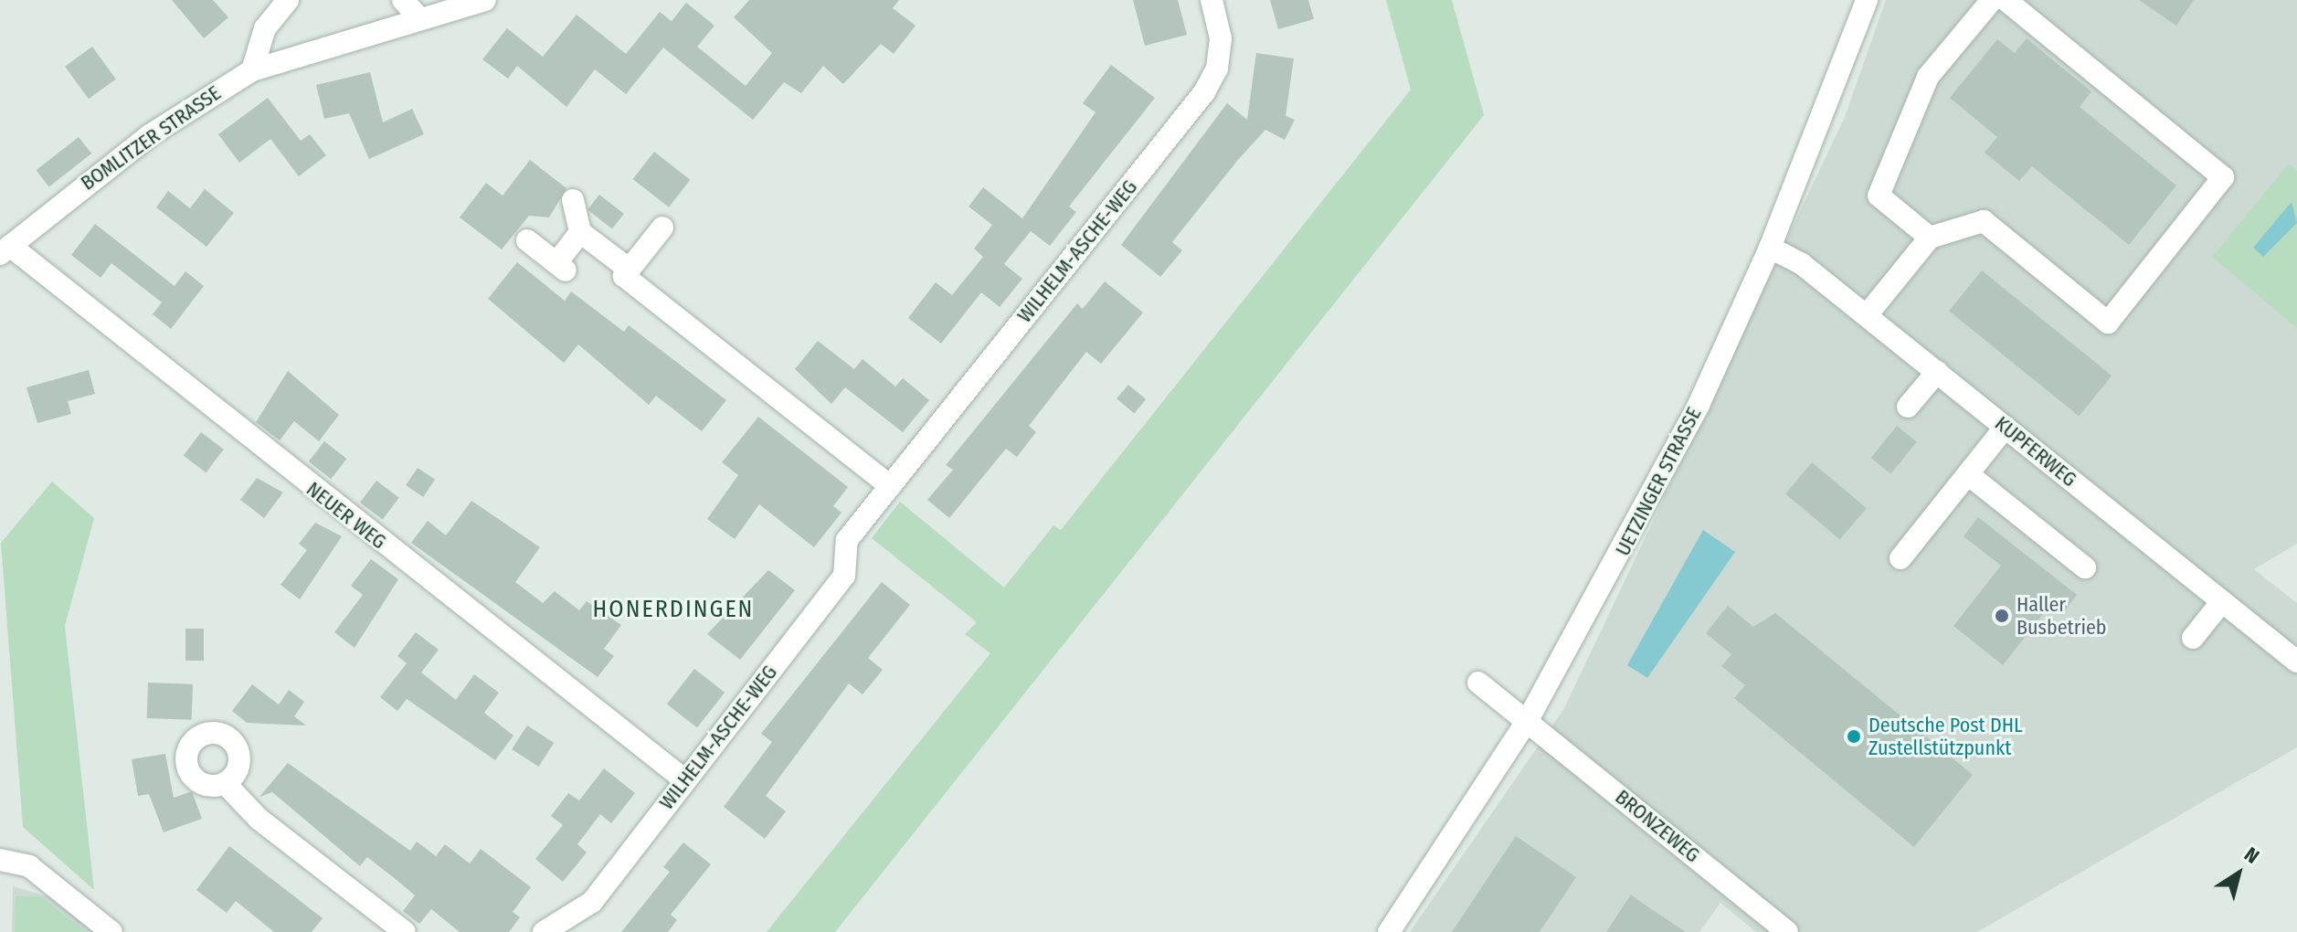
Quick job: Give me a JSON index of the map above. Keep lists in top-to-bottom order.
{
  "streets": {
    "street": [
      "BOMLITZER STRASSE",
      "WILHELM-ASCHE-WEG",
      "KUPFERWEG",
      "UETZINGER STRASSE",
      "NEUER WEG",
      "BRONZEWEG"
    ]
  },
  "crossings": [
    ["BOMLITZER STRASSE", "NEUER WEG"],
    ["WILHELM-ASCHE-WEG", "NEUER WEG"],
    ["KUPFERWEG", "UETZINGER STRASSE"],
    ["UETZINGER STRASSE", "BRONZEWEG"]
  ],
  "districts": ["HONERDINGEN"],
  "places": ["Haller Busbetrieb", "Deutsche Post DHL Zustellstützpunkt"],
  "north": "top right"
}
